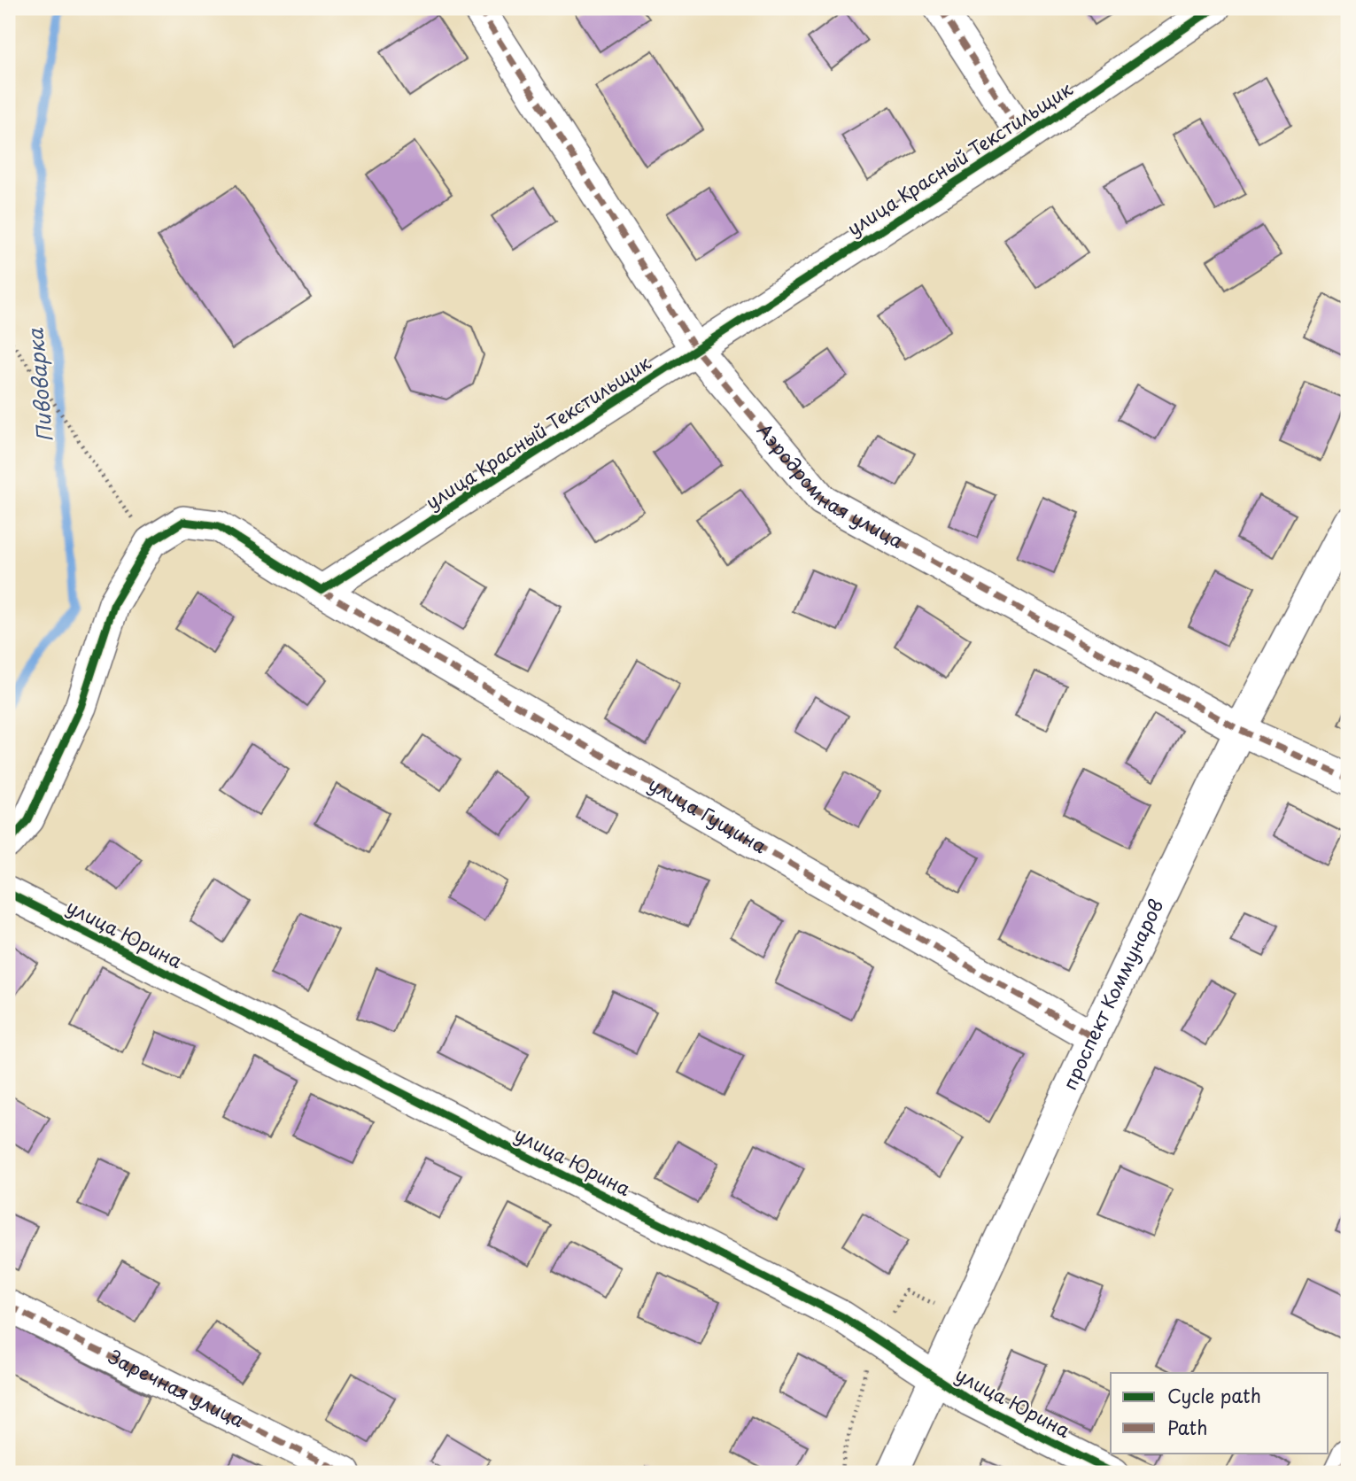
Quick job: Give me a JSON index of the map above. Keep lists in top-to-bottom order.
{
  "streets": {
    "street": [
      "улица Красный Текстильщик",
      "Аэродромная улица",
      "улица Гущина",
      "улица Юрина",
      "проспект Коммунаров",
      "Заречная улица"
    ]
  },
  "crossings": [
    ["улица Красный Текстильщик", "Аэродромная улица"],
    ["улица Красный Текстильщик", "улица Гущина"],
    ["Аэродромная улица", "проспект Коммунаров"],
    ["улица Гущина", "проспект Коммунаров"],
    ["улица Юрина", "проспект Коммунаров"]
  ],
  "water": ["Пивоварка"],
  "legend": ["Cycle path", "Path"]
}
